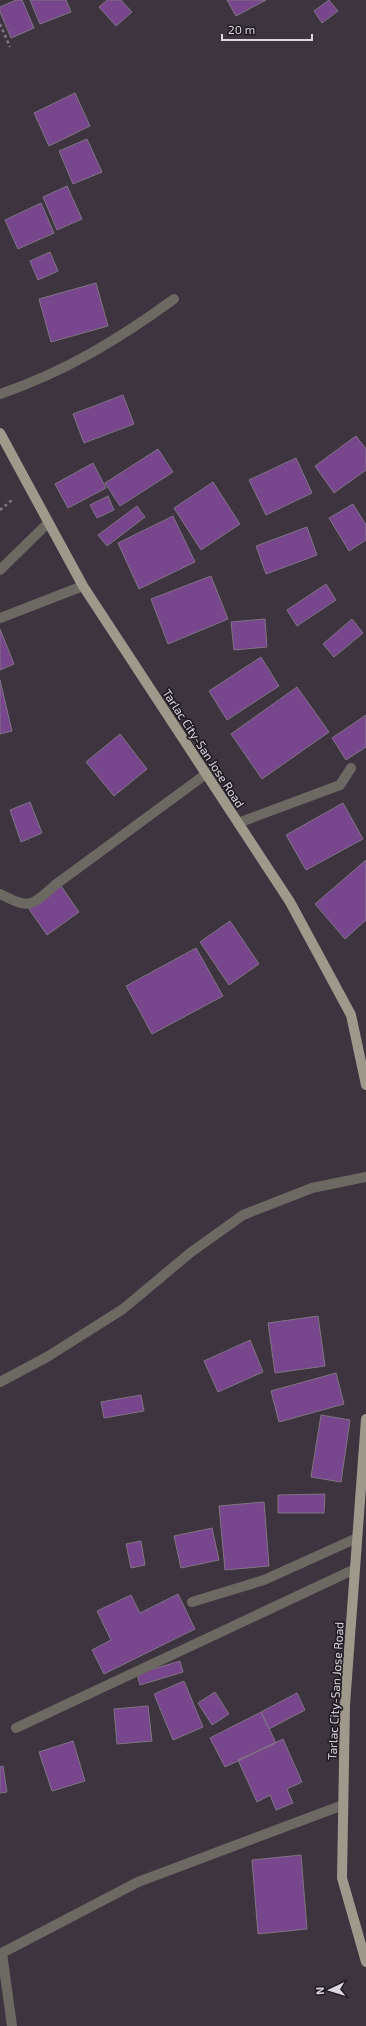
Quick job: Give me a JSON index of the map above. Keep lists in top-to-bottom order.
{
  "streets": {
    "main road": ["Tarlac City-San Jose Road"]
  },
  "scale_bar": "20 m",
  "north": "left"
}
